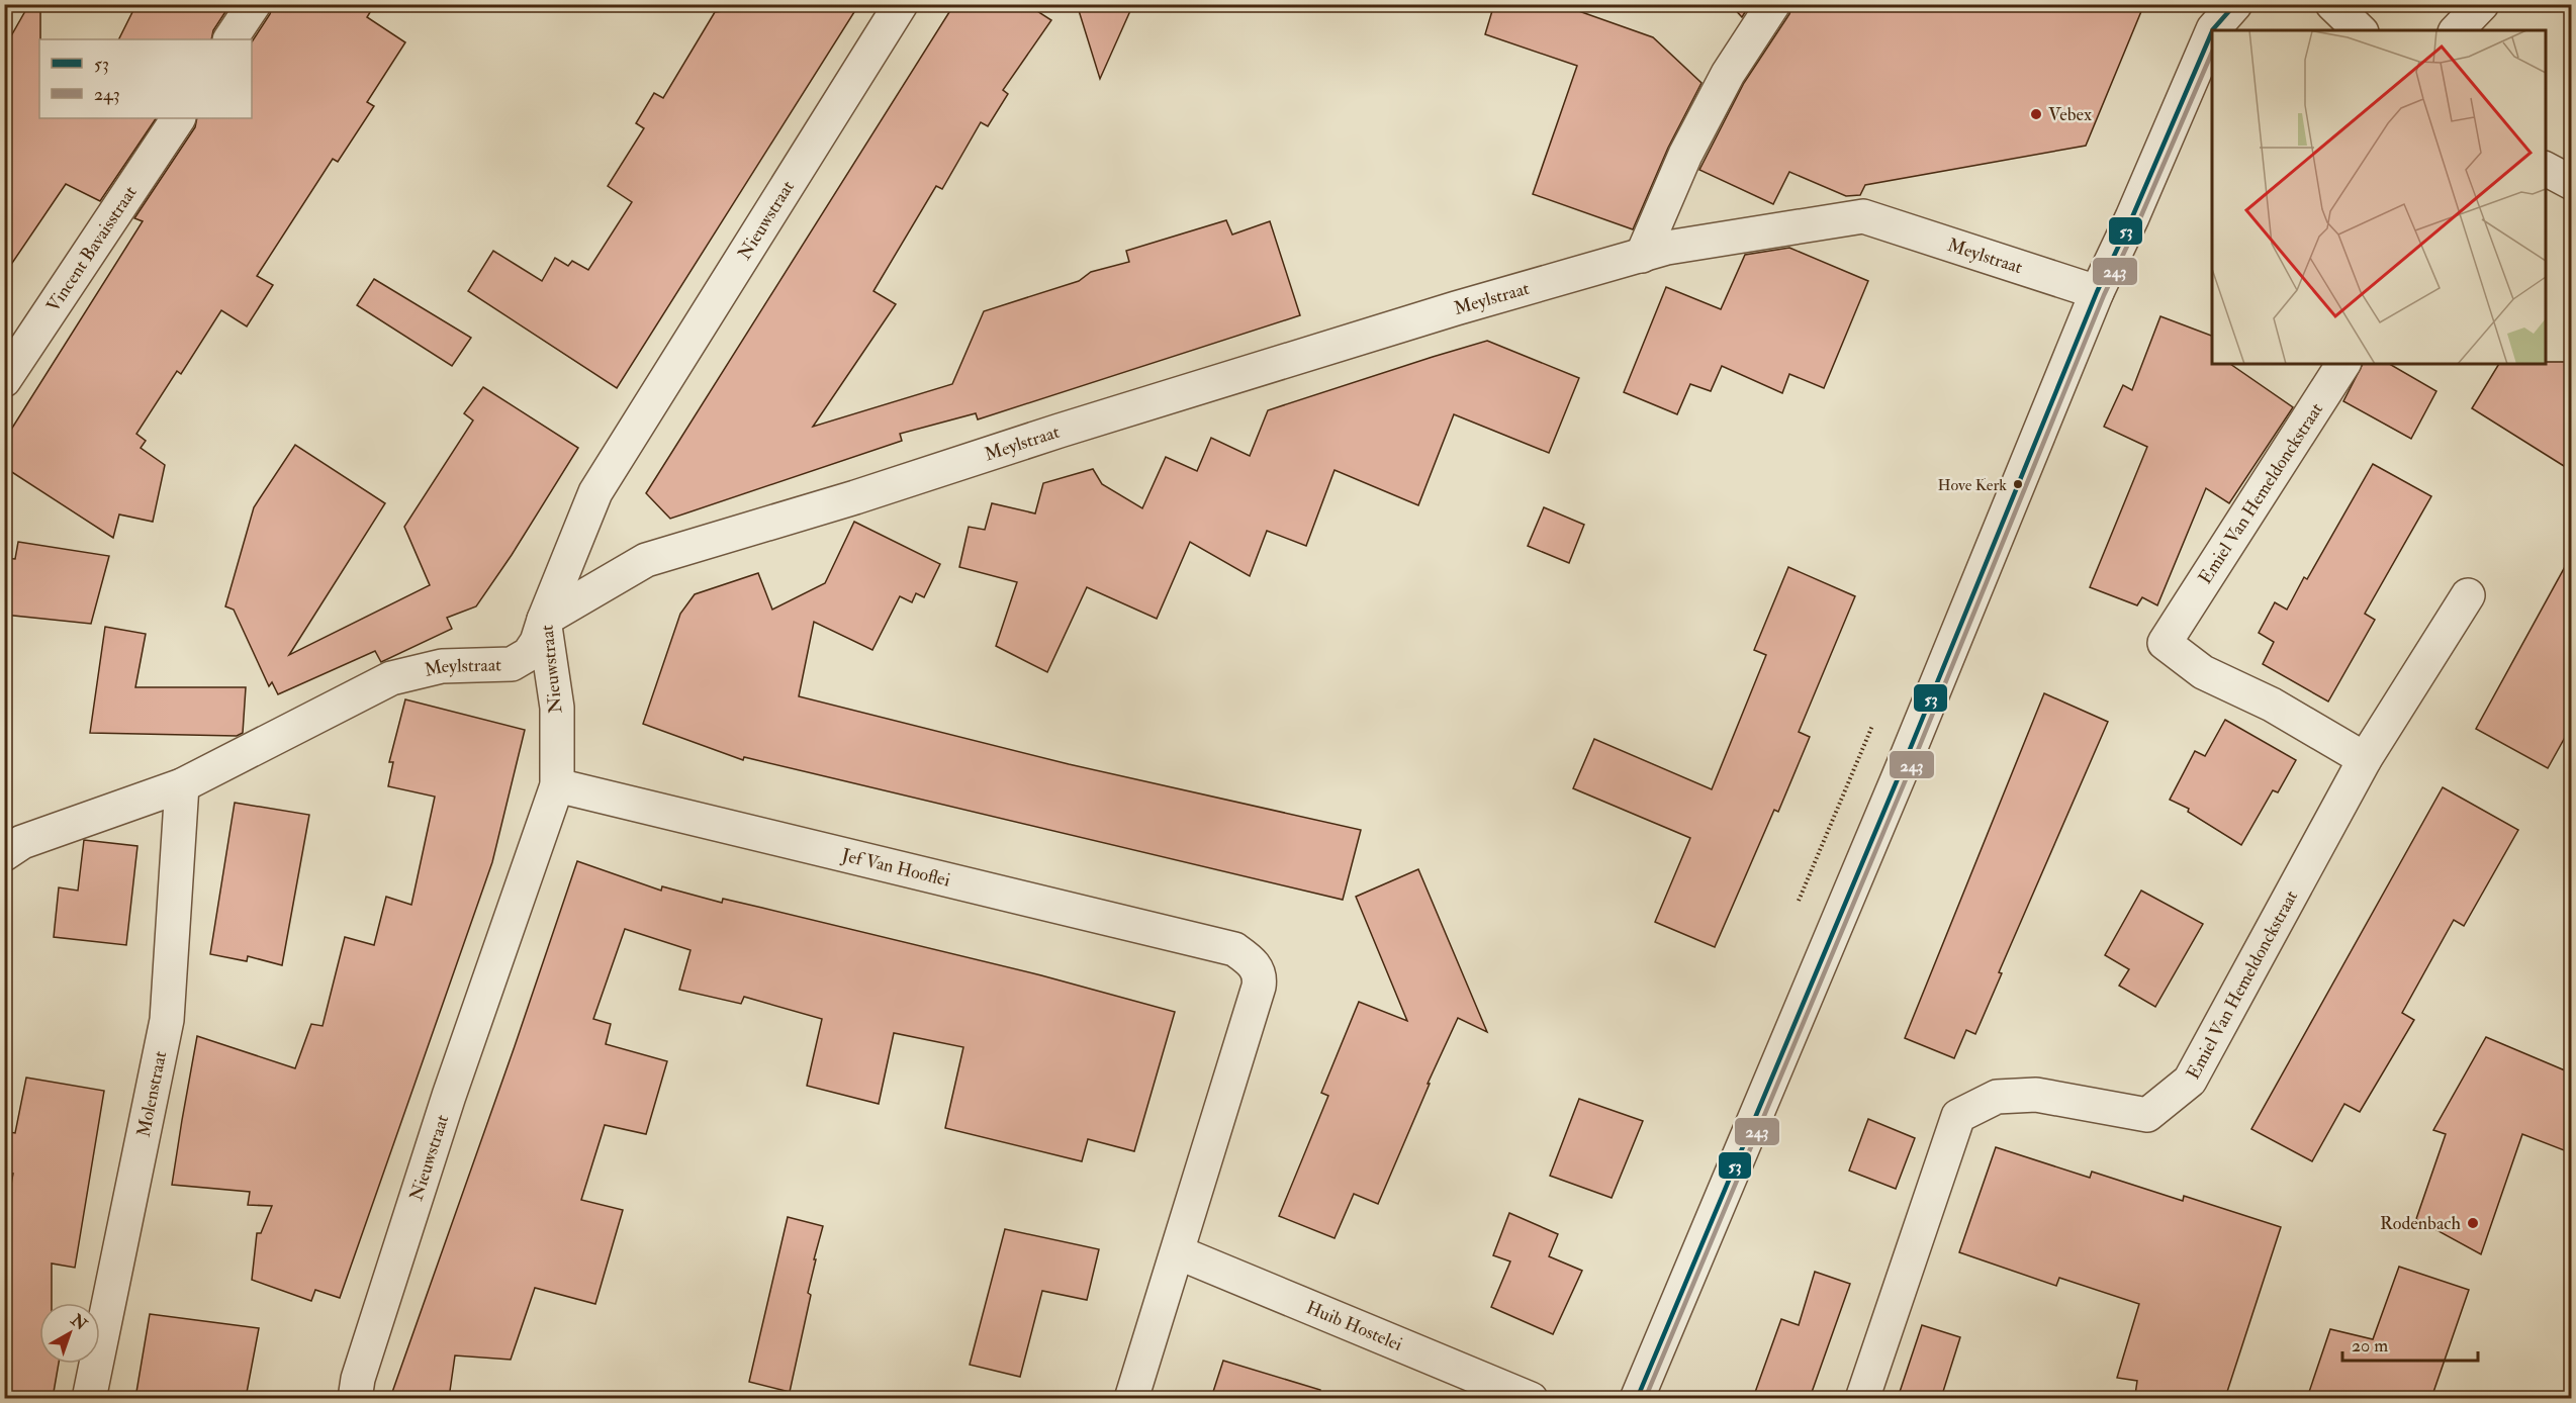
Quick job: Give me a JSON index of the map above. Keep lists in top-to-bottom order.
{
  "streets": {
    "street": [
      "Nieuwstraat",
      "Vincent Bavaisstraat",
      "Meylstraat",
      "Emiel Van Hemeldonckstraat",
      "Jef Van Hooflei",
      "Molenstraat",
      "Huib Hostelei"
    ]
  },
  "crossings": [
    ["Nieuwstraat", "Meylstraat"],
    ["Nieuwstraat", "Jef Van Hooflei"],
    ["Meylstraat", "Molenstraat"],
    ["Jef Van Hooflei", "Huib Hostelei"]
  ],
  "places": ["Vebex", "Hove Kerk", "Rodenbach"],
  "lines": ["transit line 53", "transit line 243"],
  "legend": ["53", "243"],
  "scale_bar": "20 m",
  "north": "top right"
}
